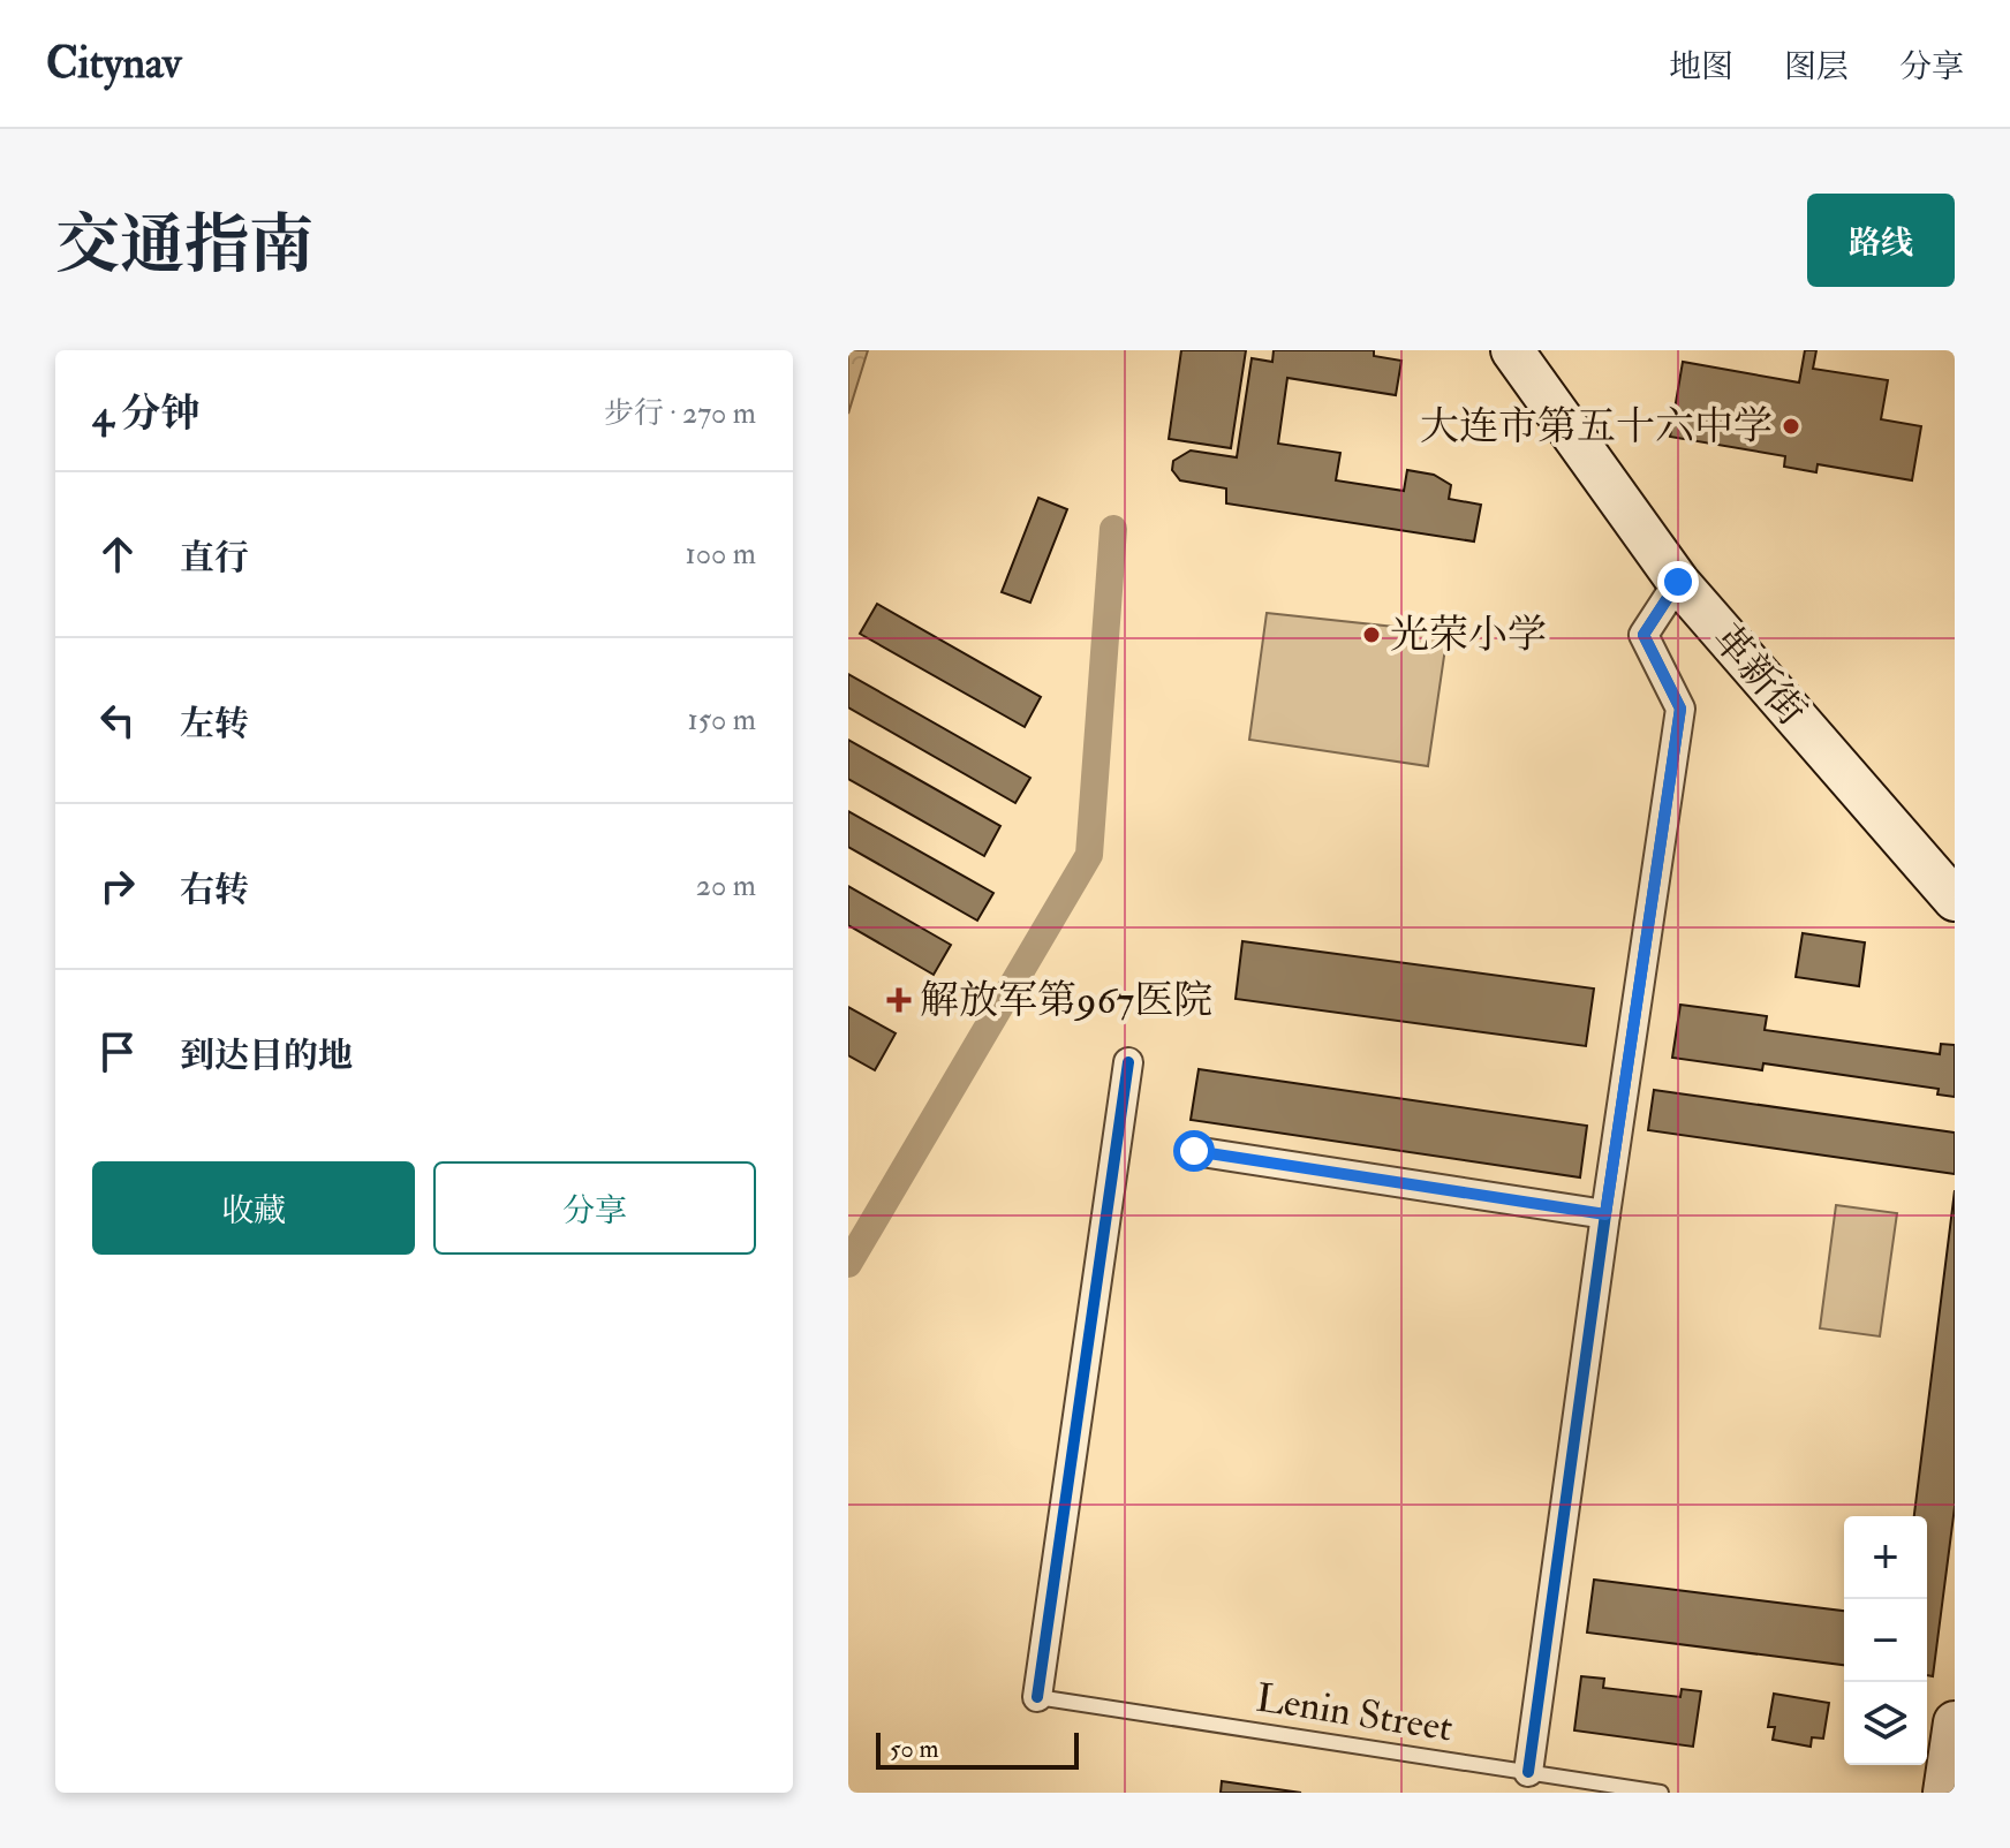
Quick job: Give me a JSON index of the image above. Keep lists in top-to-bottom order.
{
  "streets": {
    "main road": ["革新街"],
    "lane": ["Lenin Street"]
  },
  "places": {
    "other": ["大连市第五十六中学", "光荣小学"],
    "health": ["解放军第967医院"]
  },
  "scale_bar": "50 m",
  "page": {
    "header": "Citynav",
    "nav": ["地图", "图层", "分享"],
    "title": "交通指南",
    "buttons": [
      "路线",
      ["收藏", "分享"]
    ],
    "heading": ["4 分钟", "步行 · 270 m"],
    "list": [
      ["直行", "100 m"],
      ["左转", "150 m"],
      ["右转", "20 m"],
      "到达目的地"
    ],
    "map_buttons": ["+", "−"],
    "scale": "50 m"
  }
}
